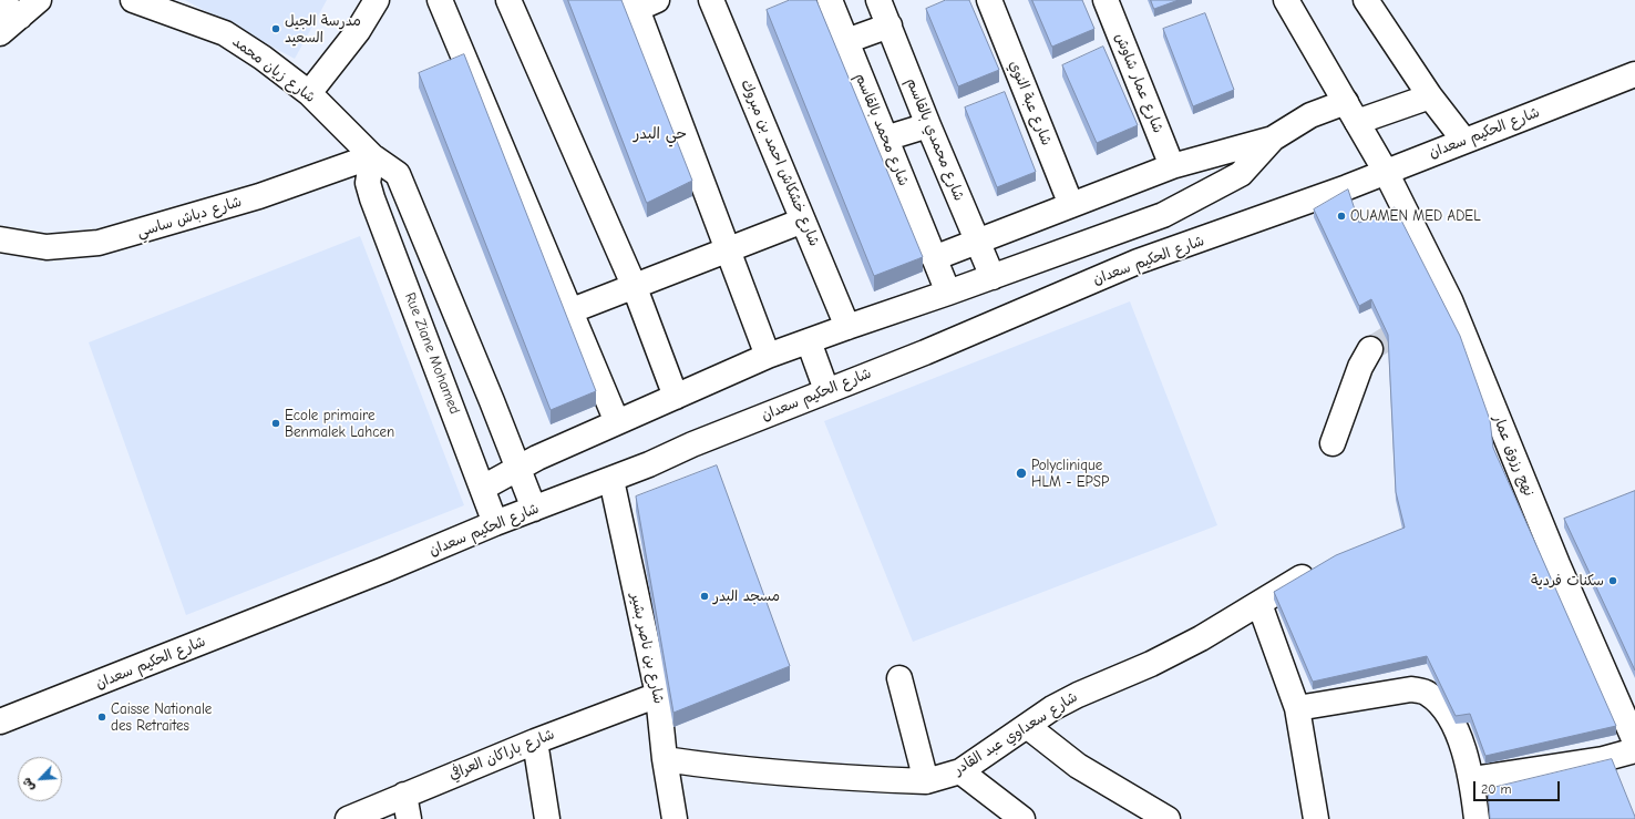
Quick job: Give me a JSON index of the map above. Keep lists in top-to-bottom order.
{
  "streets": {
    "street": [
      "شارع زيان محمد",
      "شارع عمار شاوش",
      "شارع عبة النوي",
      "شارع محمد بالقاسم",
      "شارع الحكيم سعدان",
      "شارع محمدي بالقاسم",
      "شارع خشكاش احمد بن مبروك",
      "شارع دباش ساسي",
      "Rue Ziane Mohamed",
      "نهج رزوق عمار",
      "شارع بن ناصر بشير",
      "شارع سعداوي عبد القادر",
      "شارع باراكان العرافي"
    ]
  },
  "crossings": [
    ["شارع زيان محمد", "شارع الحكيم سعدان"],
    ["شارع زيان محمد", "شارع دباش ساسي"],
    ["شارع زيان محمد", "Rue Ziane Mohamed"],
    ["شارع الحكيم سعدان", "Rue Ziane Mohamed"],
    ["شارع الحكيم سعدان", "نهج رزوق عمار"],
    ["شارع الحكيم سعدان", "شارع بن ناصر بشير"],
    ["شارع دباش ساسي", "Rue Ziane Mohamed"],
    ["شارع بن ناصر بشير", "شارع سعداوي عبد القادر"],
    ["شارع بن ناصر بشير", "شارع باراكان العرافي"]
  ],
  "districts": ["حي البدر"],
  "places": [
    "مدرسة الجيل السعيد",
    "OUAMEN MED ADEL",
    "Ecole primaire Benmalek Lahcen",
    "Polyclinique HLM - EPSP",
    "سكنات فردية",
    "مسجد البدر",
    "Caisse Nationale des Retraites"
  ],
  "scale_bar": "20 m",
  "north": "bottom left"
}
